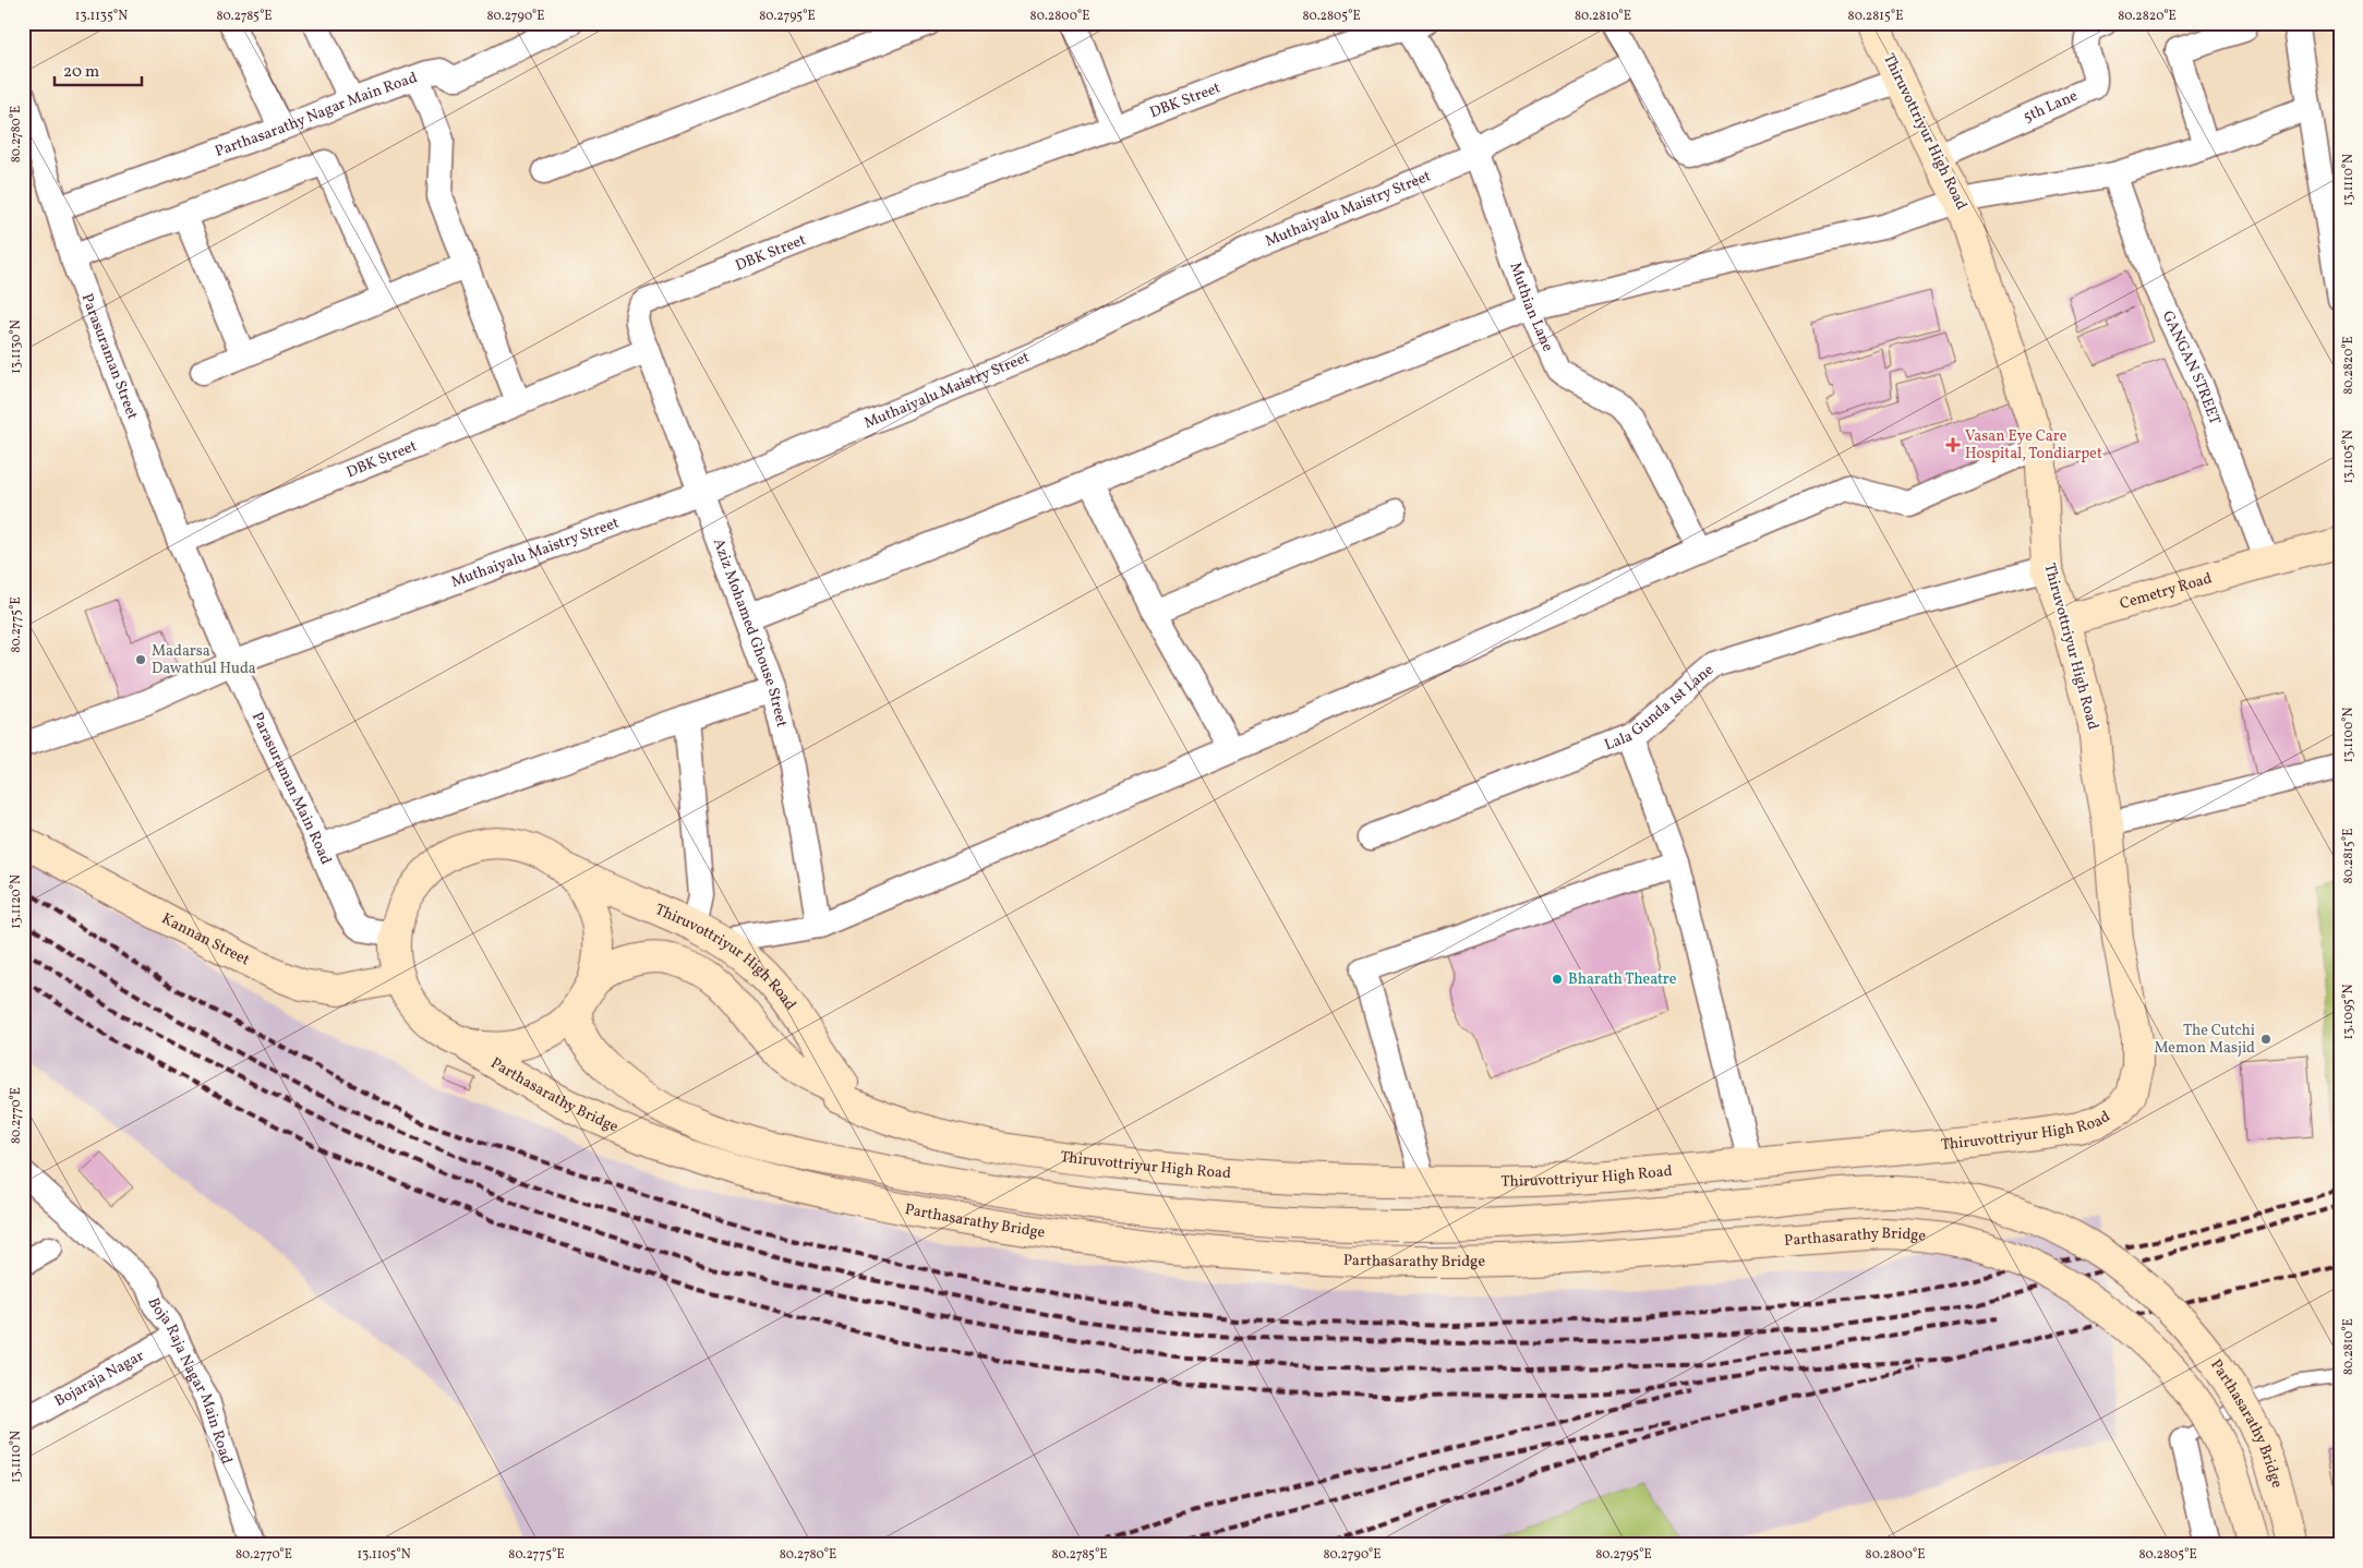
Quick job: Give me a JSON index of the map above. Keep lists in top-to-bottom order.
{
  "streets": {
    "main road": [
      "Thiruvottriyur High Road",
      "Cemetry Road",
      "Kannan Street",
      "Parthasarathy Bridge"
    ],
    "street": [
      "DBK Street",
      "5th Lane",
      "Parthasarathy Nagar Main Road",
      "Muthaiyalu Maistry Street",
      "Muthian Lane",
      "Parasuraman Street",
      "GANGAN STREET",
      "Aziz Mohamed Ghouse Street",
      "Lala Gunda 1st Lane",
      "Parasuraman Main Road",
      "Bojaraja Nagar",
      "Boja Raja Nagar Main Road"
    ]
  },
  "crossings": [
    ["DBK Street", "Muthian Lane"],
    ["DBK Street", "Parasuraman Street"],
    ["DBK Street", "Aziz Mohamed Ghouse Street"],
    ["5th Lane", "Thiruvottriyur High Road"],
    ["Parthasarathy Nagar Main Road", "Parasuraman Street"],
    ["Thiruvottriyur High Road", "Cemetry Road"],
    ["Thiruvottriyur High Road", "Lala Gunda 1st Lane"],
    ["Thiruvottriyur High Road", "Parthasarathy Bridge"],
    ["Muthaiyalu Maistry Street", "Muthian Lane"],
    ["Muthaiyalu Maistry Street", "Aziz Mohamed Ghouse Street"],
    ["Muthaiyalu Maistry Street", "Parasuraman Main Road"],
    ["Parasuraman Street", "Parasuraman Main Road"],
    ["GANGAN STREET", "Cemetry Road"],
    ["Parasuraman Main Road", "Parthasarathy Bridge"],
    ["Kannan Street", "Parthasarathy Bridge"],
    ["Bojaraja Nagar", "Boja Raja Nagar Main Road"]
  ],
  "places": {
    "health": ["Vasan Eye Care Hospital, Tondiarpet"],
    "other": ["Madarsa Dawathul Huda", "Bharath Theatre", "The Cutchi Memon Masjid"]
  },
  "scale_bar": "20 m",
  "coordinates": [
    "13.1135°N",
    "80.2785°E",
    "80.2790°E",
    "80.2795°E",
    "80.2800°E",
    "80.2805°E",
    "80.2810°E",
    "80.2815°E",
    "80.2820°E",
    "80.2780°E",
    "13.1110°N",
    "13.1130°N",
    "13.1105°N",
    "80.2775°E",
    "13.1100°N",
    "13.1120°N",
    "13.1095°N",
    "80.2770°E"
  ]
}
